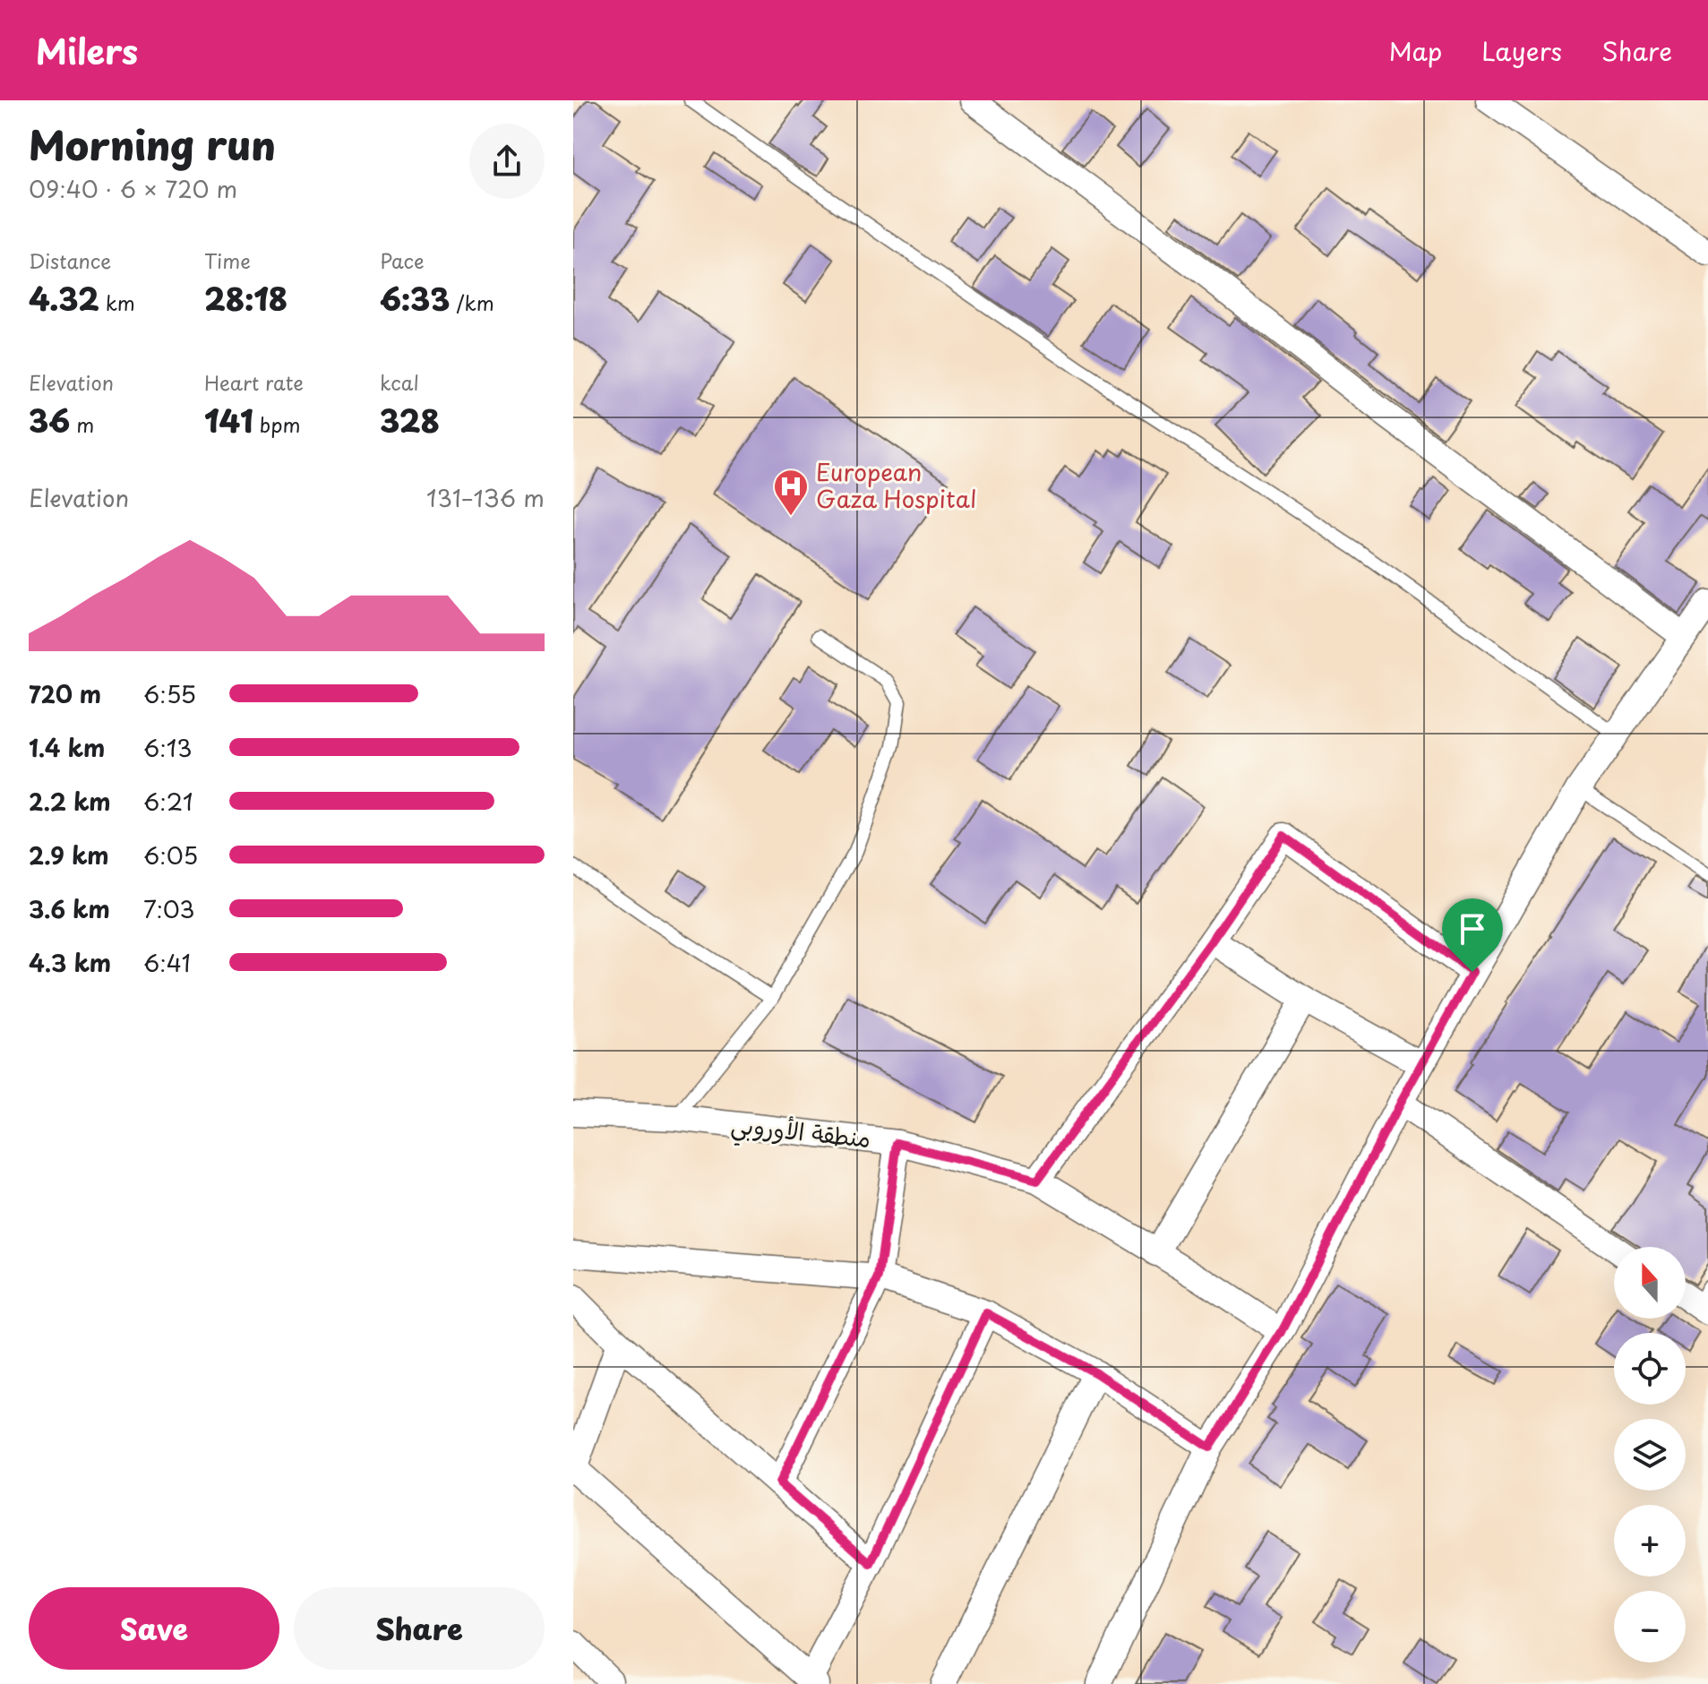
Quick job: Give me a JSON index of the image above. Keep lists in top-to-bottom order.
{
  "streets": {
    "street": ["منطقة الأوروبي"]
  },
  "places": {
    "hospital": ["European Gaza Hospital"]
  },
  "north": "top",
  "page": {
    "header": "Milers",
    "nav": ["Map", "Layers", "Share"],
    "heading": ["Morning run", "09:40 · 6 × 720 m"],
    "stats": [
      ["Distance", "4.32 km"],
      ["Time", "28:18"],
      ["Pace", "6:33 /km"],
      ["Elevation", "36 m"],
      ["Heart rate", "141 bpm"],
      ["kcal", "328"]
    ],
    "chart": ["Elevation", "131–136 m"],
    "list": [
      {
        "name": "720 m",
        "note": "6:55"
      },
      {
        "name": "1.4 km",
        "note": "6:13"
      },
      {
        "name": "2.2 km",
        "note": "6:21"
      },
      {
        "name": "2.9 km",
        "note": "6:05"
      },
      {
        "name": "3.6 km",
        "note": "7:03"
      },
      {
        "name": "4.3 km",
        "note": "6:41"
      }
    ],
    "map_buttons": ["+", "−"],
    "buttons": ["Save", "Share"]
  }
}
